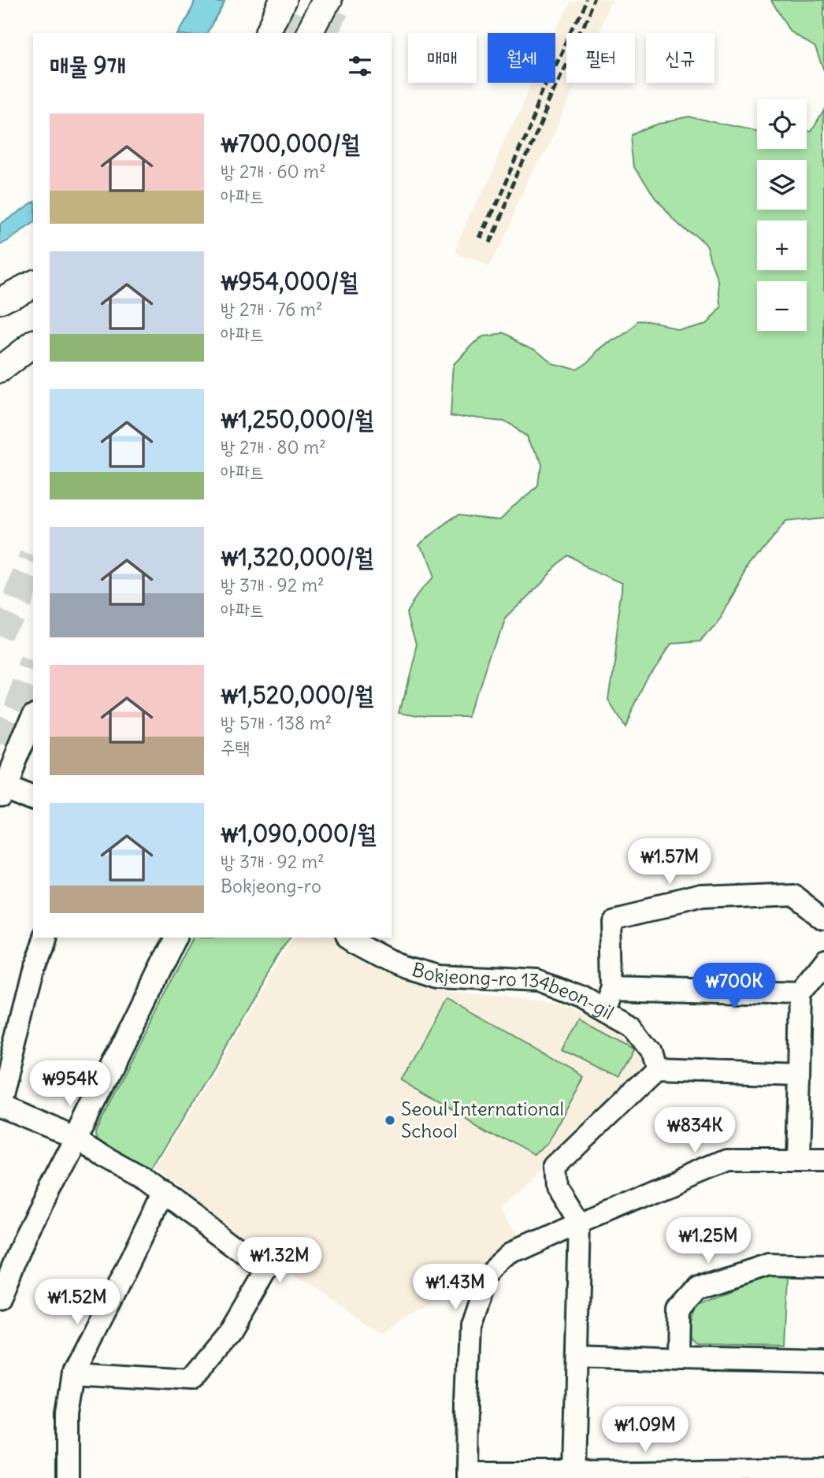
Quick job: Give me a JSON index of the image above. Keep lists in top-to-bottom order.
{
  "streets": {
    "street": ["Bokjeong-ro 134beon-gil"]
  },
  "places": ["Seoul International School"],
  "page": {
    "chip": [
      "매매",
      "월세",
      "필터",
      "신규"
    ],
    "heading": "매물 9개",
    "map_buttons": ["+", "−"],
    "list": [
      {
        "name": "₩700,000/월",
        "note": "방 2개 · 60 m² · 아파트"
      },
      {
        "name": "₩954,000/월",
        "note": "방 2개 · 76 m² · 아파트"
      },
      {
        "name": "₩1,250,000/월",
        "note": "방 2개 · 80 m² · 아파트"
      },
      {
        "name": "₩1,320,000/월",
        "note": "방 3개 · 92 m² · 아파트"
      },
      {
        "name": "₩1,520,000/월",
        "note": "방 5개 · 138 m² · 주택"
      },
      {
        "name": "₩1,090,000/월",
        "note": "방 3개 · 92 m² · Bokjeong-ro"
      }
    ],
    "price": [
      "₩1.57M",
      "₩700K",
      "₩954K",
      "₩834K",
      "₩1.25M",
      "₩1.32M",
      "₩1.43M",
      "₩1.52M",
      "₩1.09M"
    ]
  }
}
